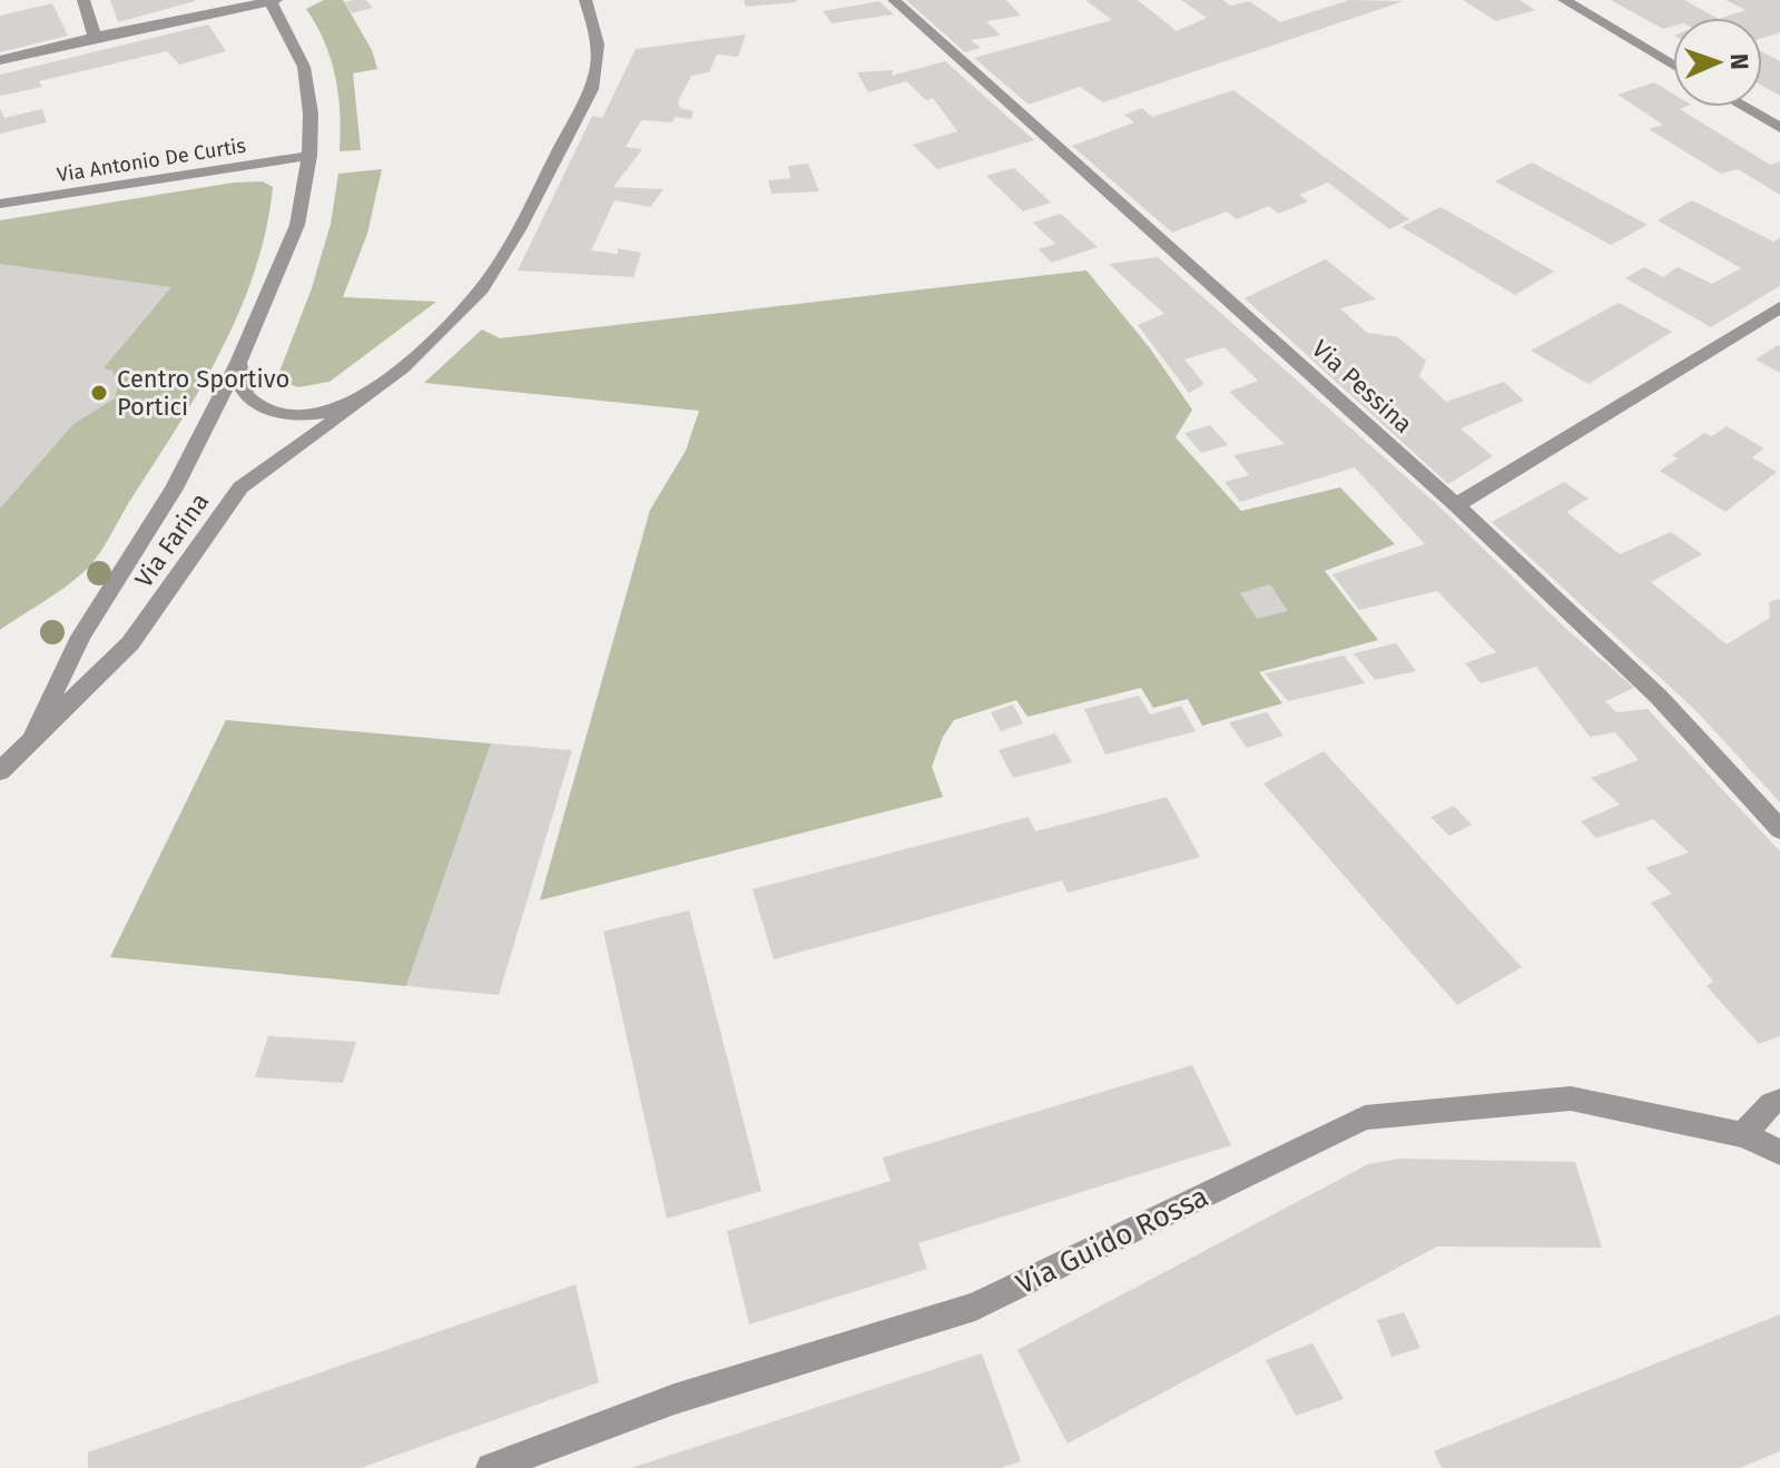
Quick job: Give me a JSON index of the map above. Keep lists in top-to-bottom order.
{
  "streets": {
    "street": [
      "Via Antonio De Curtis",
      "Via Pessina",
      "Via Farina",
      "Via Guido Rossa"
    ]
  },
  "crossings": [
    ["Via Antonio De Curtis", "Via Farina"]
  ],
  "places": ["Centro Sportivo Portici"],
  "north": "right"
}
